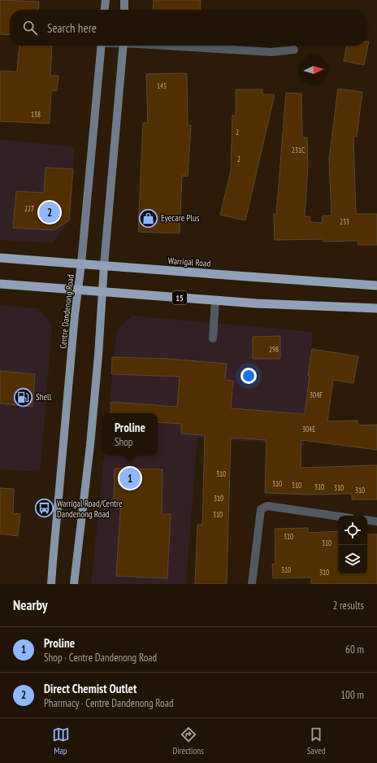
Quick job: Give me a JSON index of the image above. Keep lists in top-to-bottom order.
{
  "streets": {
    "highway": ["Warrigal Road", "15"],
    "main road": ["Centre Dandenong Road"]
  },
  "crossings": [
    ["Warrigal Road", "Centre Dandenong Road"],
    ["15", "Centre Dandenong Road"]
  ],
  "places": {
    "shop": ["Eyecare Plus"],
    "fuel station": ["Shell"],
    "bus stop": ["Warrigal Road/Centre Dandenong Road"]
  },
  "house_numbers": [
    "145",
    "138",
    "2",
    "231C",
    "2",
    "227",
    "233",
    "298",
    "304F",
    "304E",
    "310",
    "310",
    "310",
    "310",
    "310",
    "310",
    "310",
    "310",
    "310",
    "310",
    "310",
    "310"
  ],
  "north": "right",
  "page": {
    "search": "Search here",
    "pins": ["2", "1"],
    "popup": ["Proline", "Shop"],
    "heading": ["Nearby", "2 results"],
    "list": [
      {
        "mark": "1",
        "name": "Proline",
        "note": "Shop · Centre Dandenong Road",
        "value": "60 m"
      },
      {
        "mark": "2",
        "name": "Direct Chemist Outlet",
        "note": "Pharmacy · Centre Dandenong Road",
        "value": "100 m"
      }
    ],
    "nav": ["Map", "Directions", "Saved"]
  }
}
